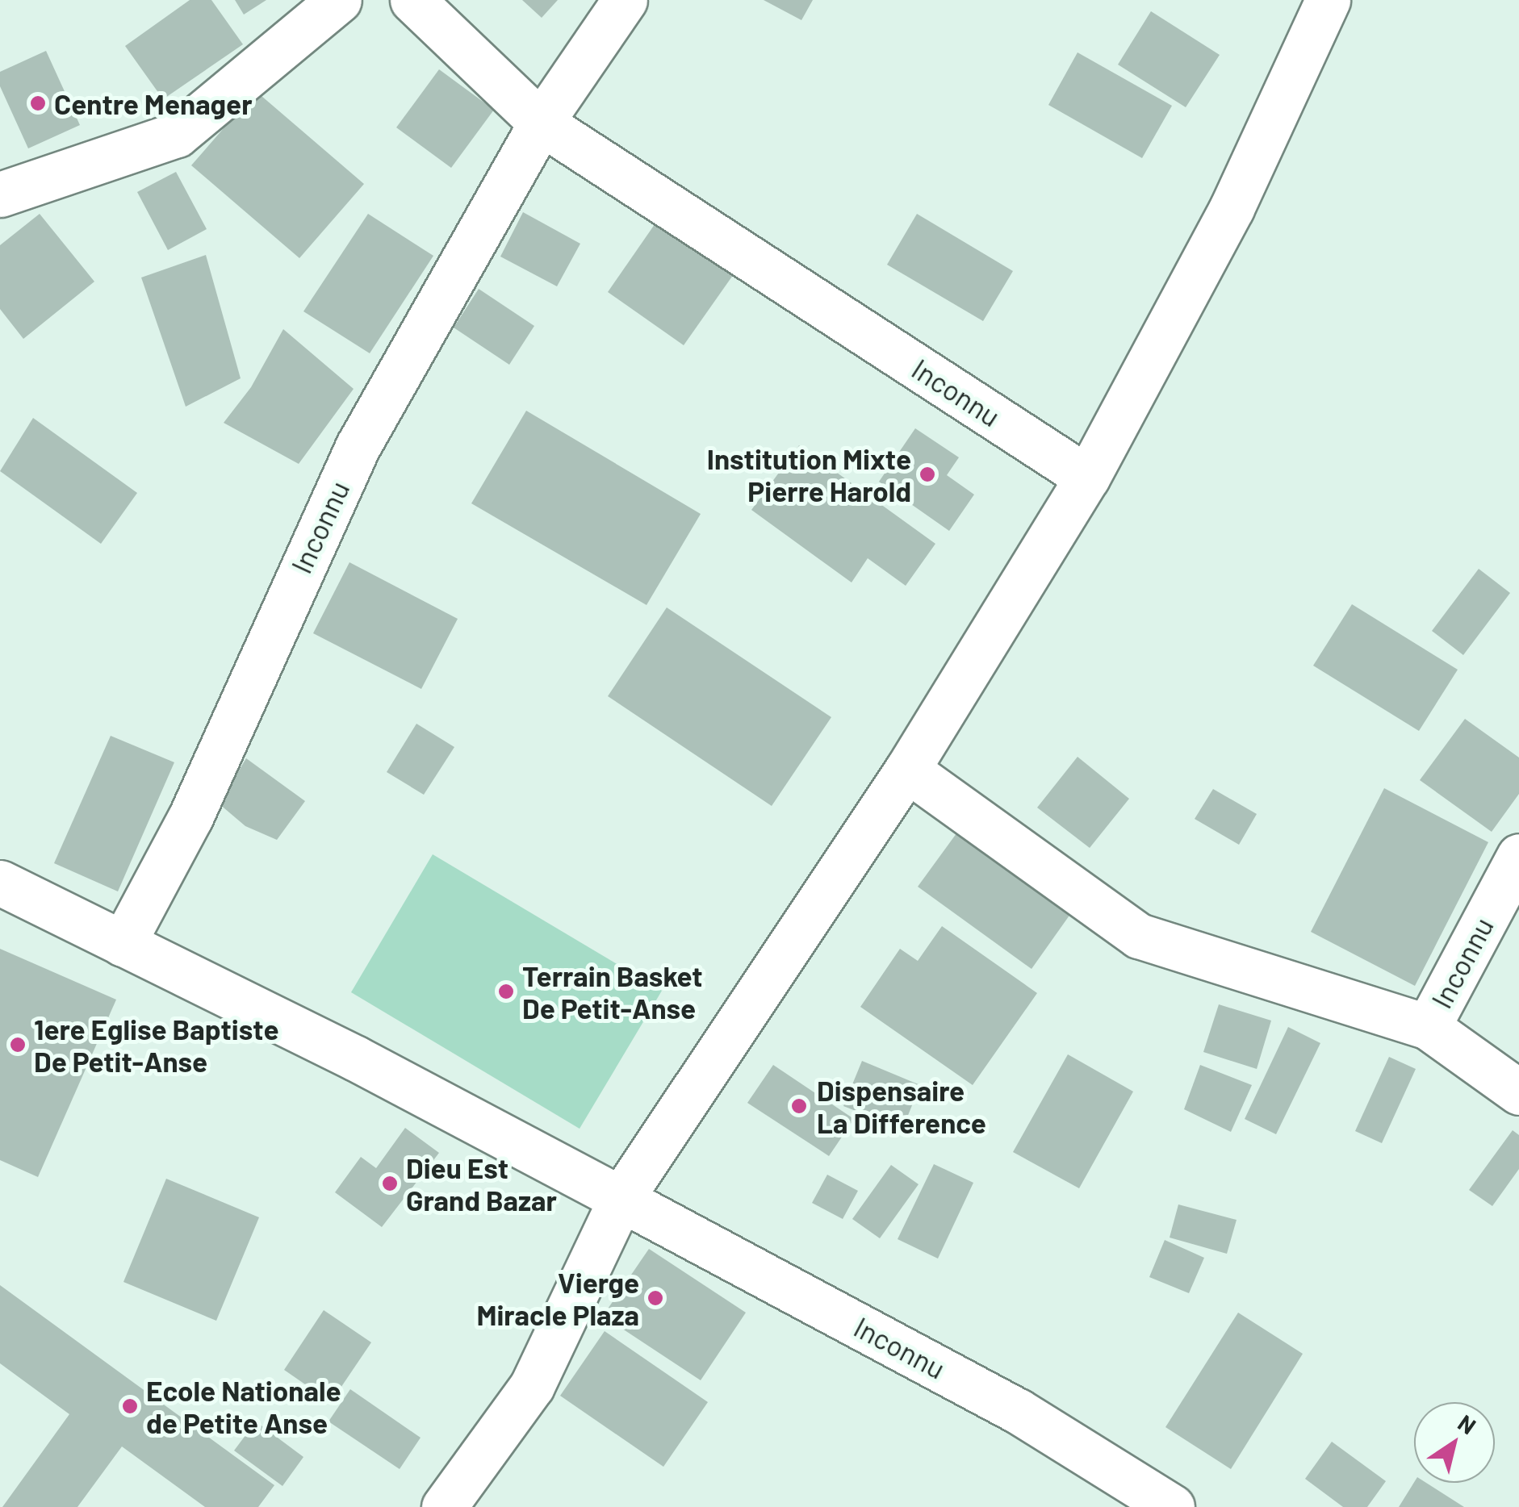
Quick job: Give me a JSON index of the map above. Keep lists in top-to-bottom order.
{
  "streets": {
    "street": ["Inconnu"]
  },
  "places": [
    "Centre Menager",
    "Institution Mixte Pierre Harold",
    "Terrain Basket De Petit-Anse",
    "1ere Eglise Baptiste De Petit-Anse",
    "Dispensaire La Difference",
    "Dieu Est Grand Bazar",
    "Vierge Miracle Plaza",
    "Ecole Nationale de Petite Anse"
  ],
  "north": "top right"
}
